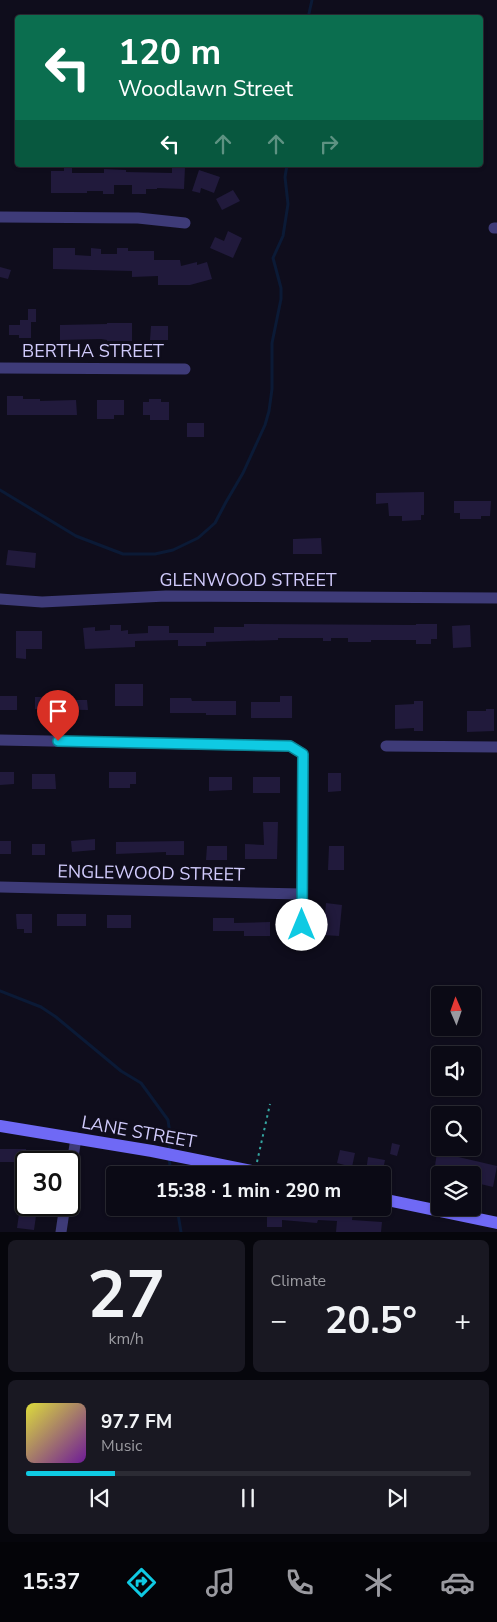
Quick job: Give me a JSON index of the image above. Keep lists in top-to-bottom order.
{
  "streets": {
    "main road": ["LANE STREET"],
    "street": ["BERTHA STREET", "GLENWOOD STREET", "ENGLEWOOD STREET"]
  },
  "north": "top",
  "page": {
    "turn": ["120 m", "Woodlawn Street"],
    "limit": "30",
    "trip": "15:38 · 1 min · 290 m",
    "tile": [
      ["27", "km/h"],
      "Climate"
    ],
    "heat": ["−", "20.5°", "+"],
    "song": ["97.7 FM", "Music"],
    "tabs": "15:37"
  }
}
